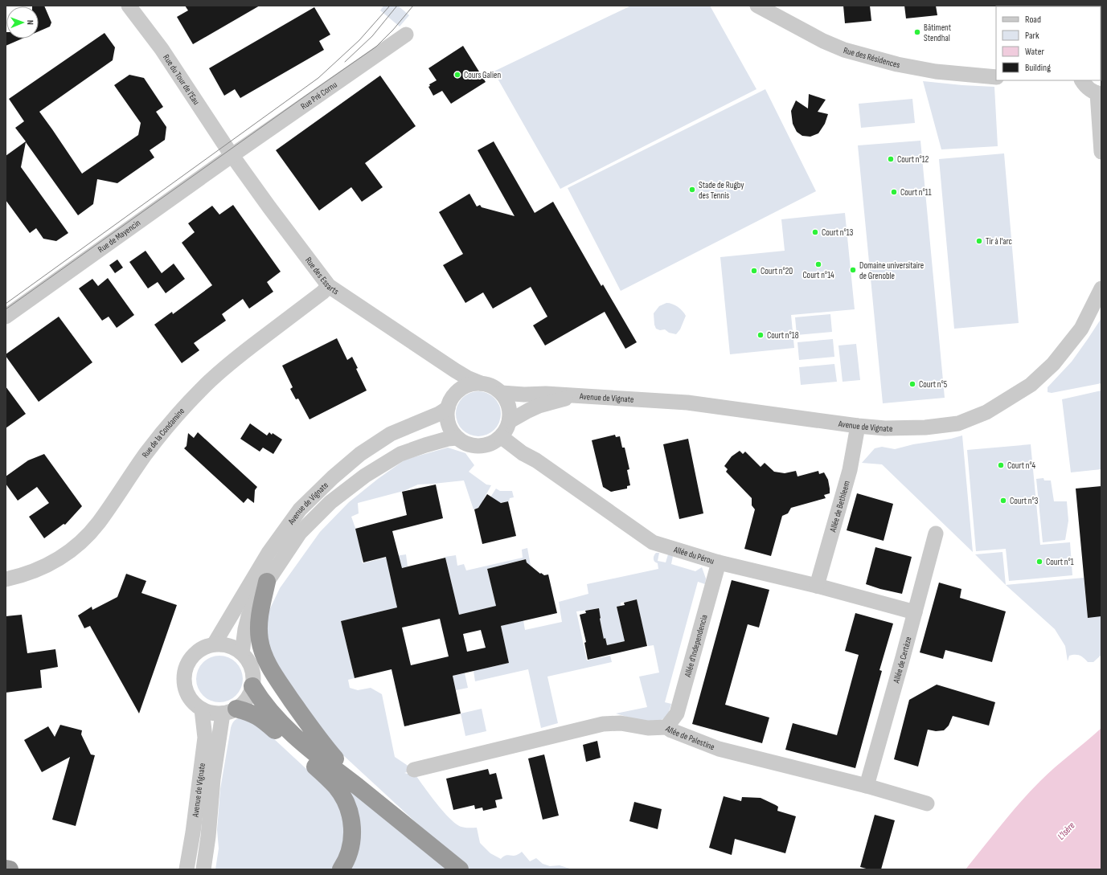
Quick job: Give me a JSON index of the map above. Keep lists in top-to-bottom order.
{
  "streets": {
    "street": [
      "Rue des Résidences",
      "Rue du Tour de l'Eau",
      "Rue Pré Cornu",
      "Rue de Mayencin",
      "Rue des Essarts",
      "Avenue de Vignate",
      "Rue de la Condamine",
      "Allée de Bethleem",
      "Allée du Pérou",
      "Allée d'Independencia",
      "Allée de Certèze",
      "Allée de Palestine"
    ]
  },
  "crossings": [
    ["Rue du Tour de l'Eau", "Rue Pré Cornu"],
    ["Rue du Tour de l'Eau", "Rue de Mayencin"],
    ["Rue du Tour de l'Eau", "Rue des Essarts"],
    ["Rue Pré Cornu", "Rue de Mayencin"],
    ["Rue Pré Cornu", "Rue des Essarts"],
    ["Rue de Mayencin", "Rue des Essarts"],
    ["Rue des Essarts", "Avenue de Vignate"],
    ["Rue des Essarts", "Rue de la Condamine"],
    ["Rue des Essarts", "Allée du Pérou"],
    ["Avenue de Vignate", "Allée de Bethleem"],
    ["Avenue de Vignate", "Allée du Pérou"],
    ["Allée de Bethleem", "Allée du Pérou"],
    ["Allée du Pérou", "Allée d'Independencia"],
    ["Allée du Pérou", "Allée de Certèze"],
    ["Allée d'Independencia", "Allée de Palestine"],
    ["Allée de Certèze", "Allée de Palestine"]
  ],
  "water": ["L'Isère"],
  "places": [
    "Bâtiment Stendhal",
    "Cours Galien",
    "Court n°12",
    "Stade de Rugby des Tennis",
    "Court n°11",
    "Court n°13",
    "Tir à l'arc",
    "Court n°14",
    "Domaine universitaire de Grenoble",
    "Court n°20",
    "Court n°18",
    "Court n°5",
    "Court n°4",
    "Court n°3",
    "Court n°1"
  ],
  "legend": [
    "Road",
    "Park",
    "Water",
    "Building"
  ],
  "north": "right"
}
